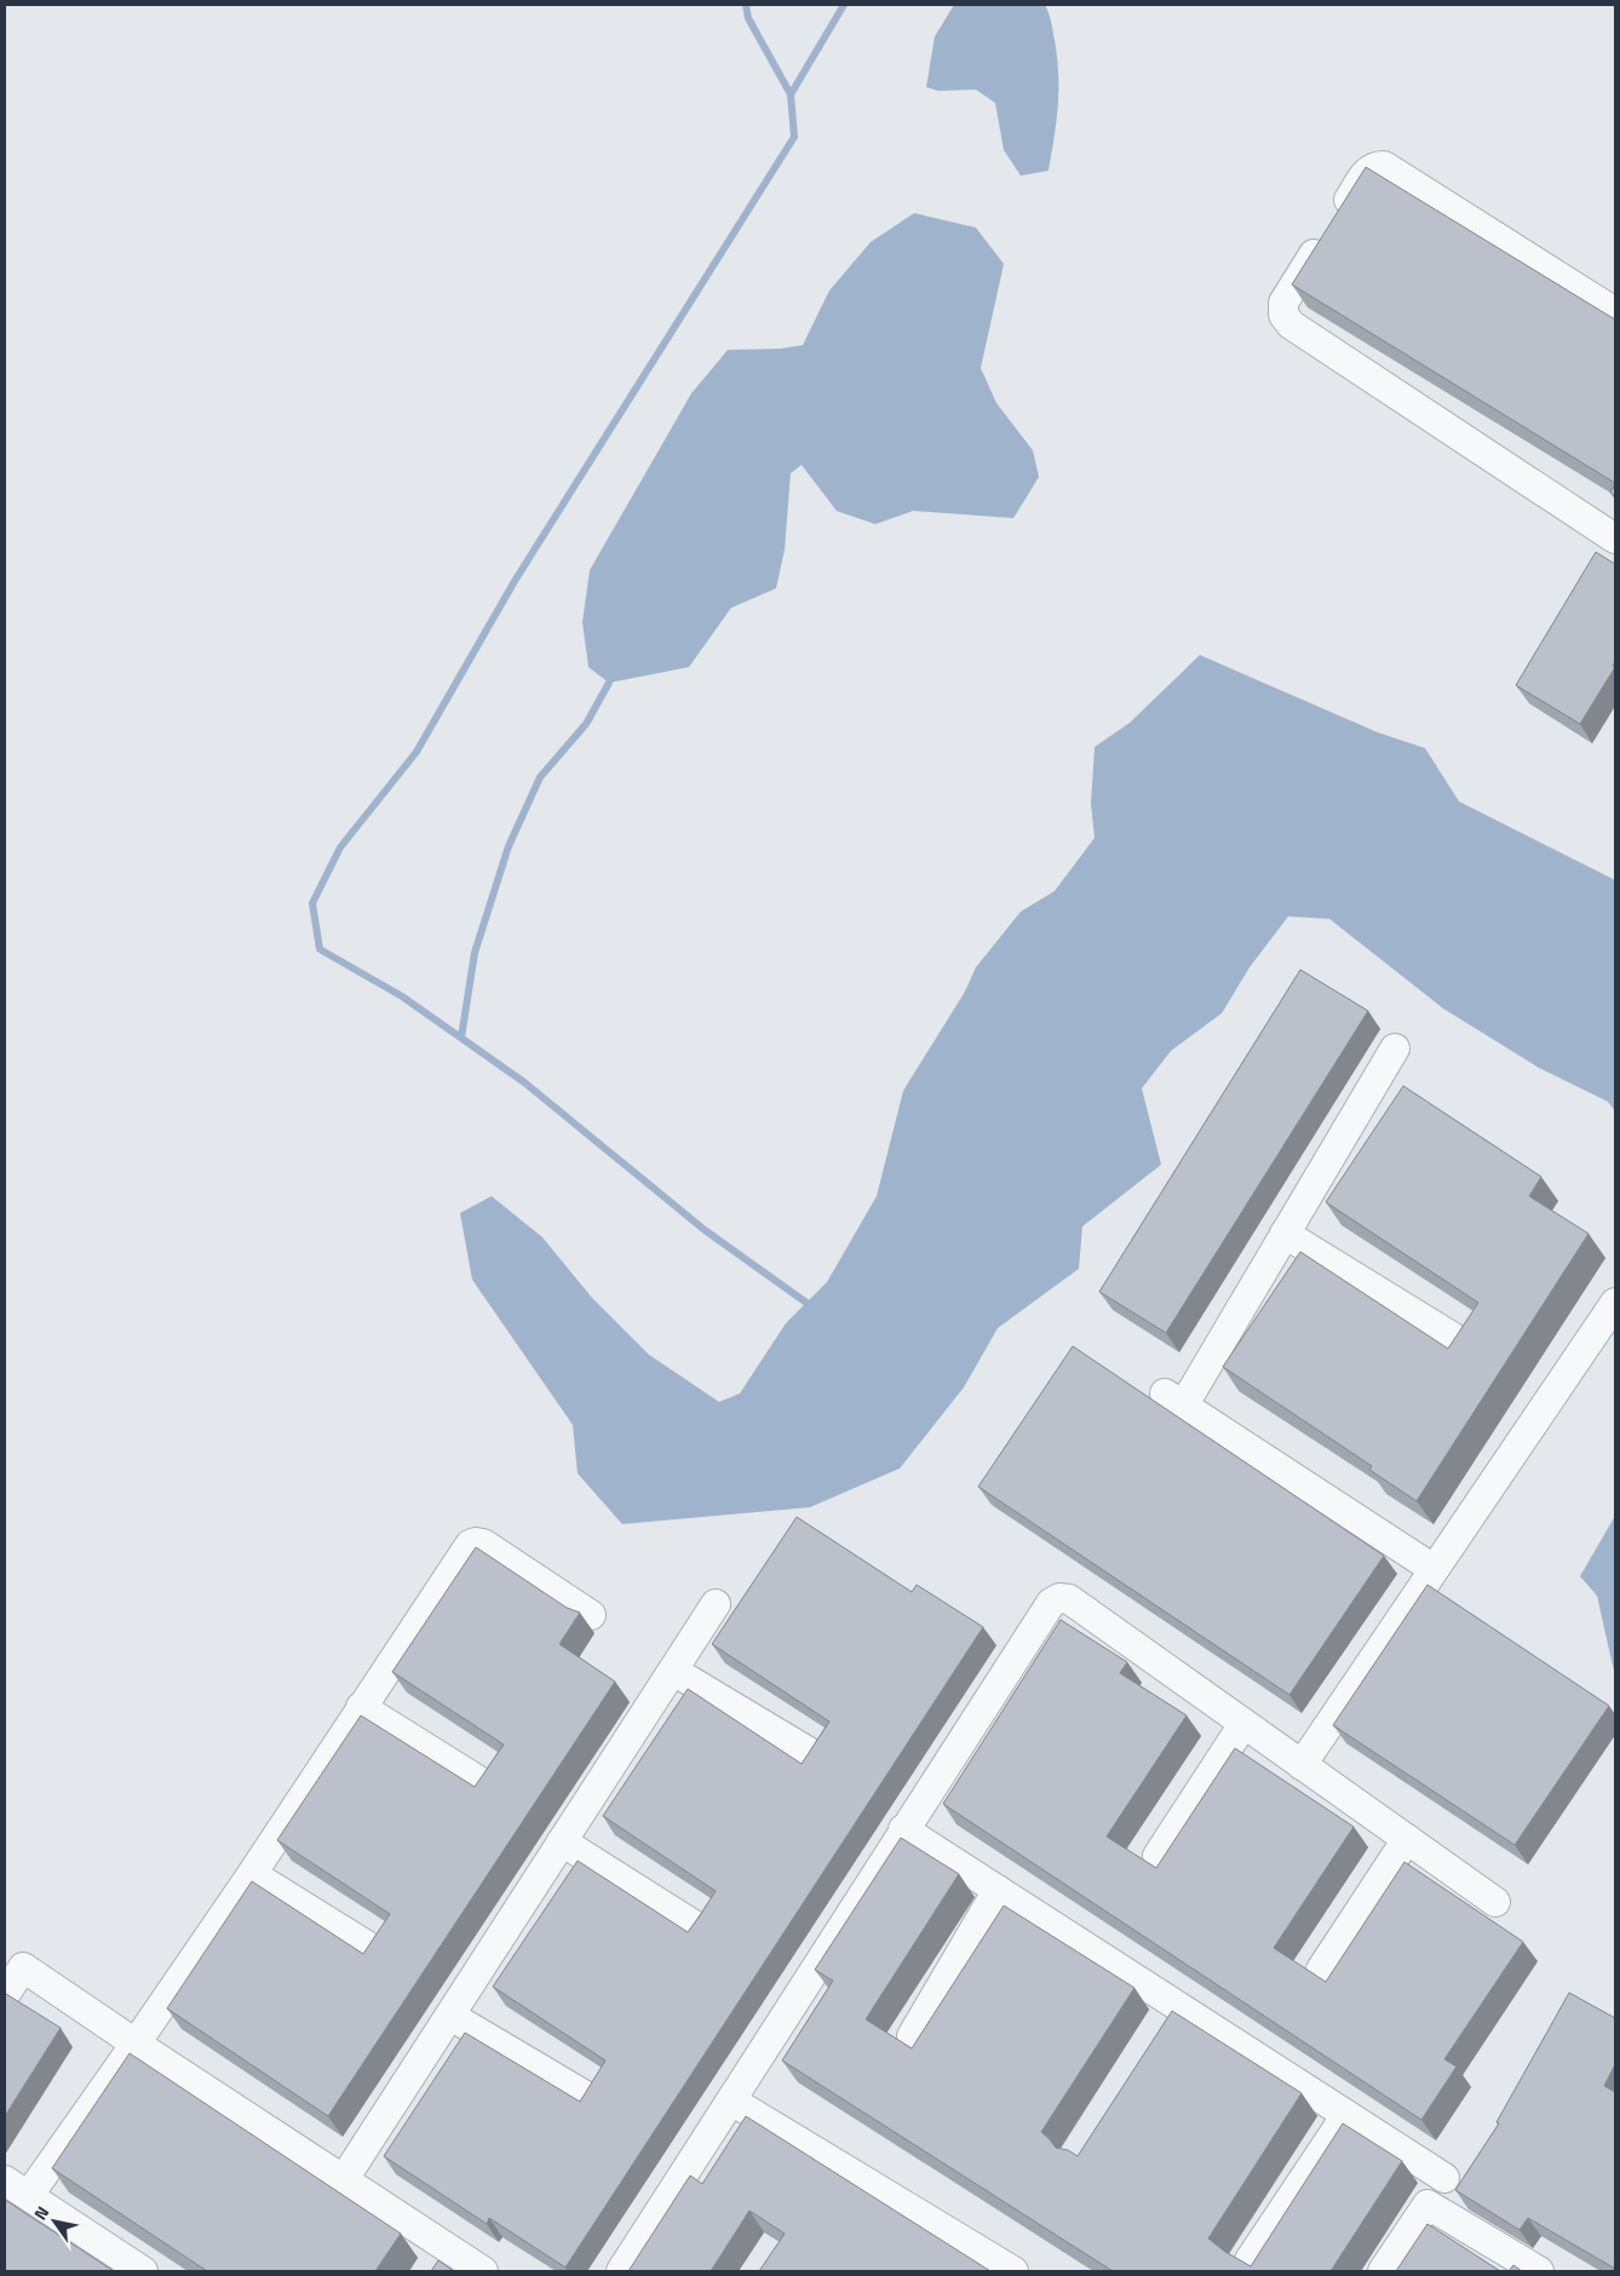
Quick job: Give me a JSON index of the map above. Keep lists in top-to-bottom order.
{
  "north": "top left"
}
